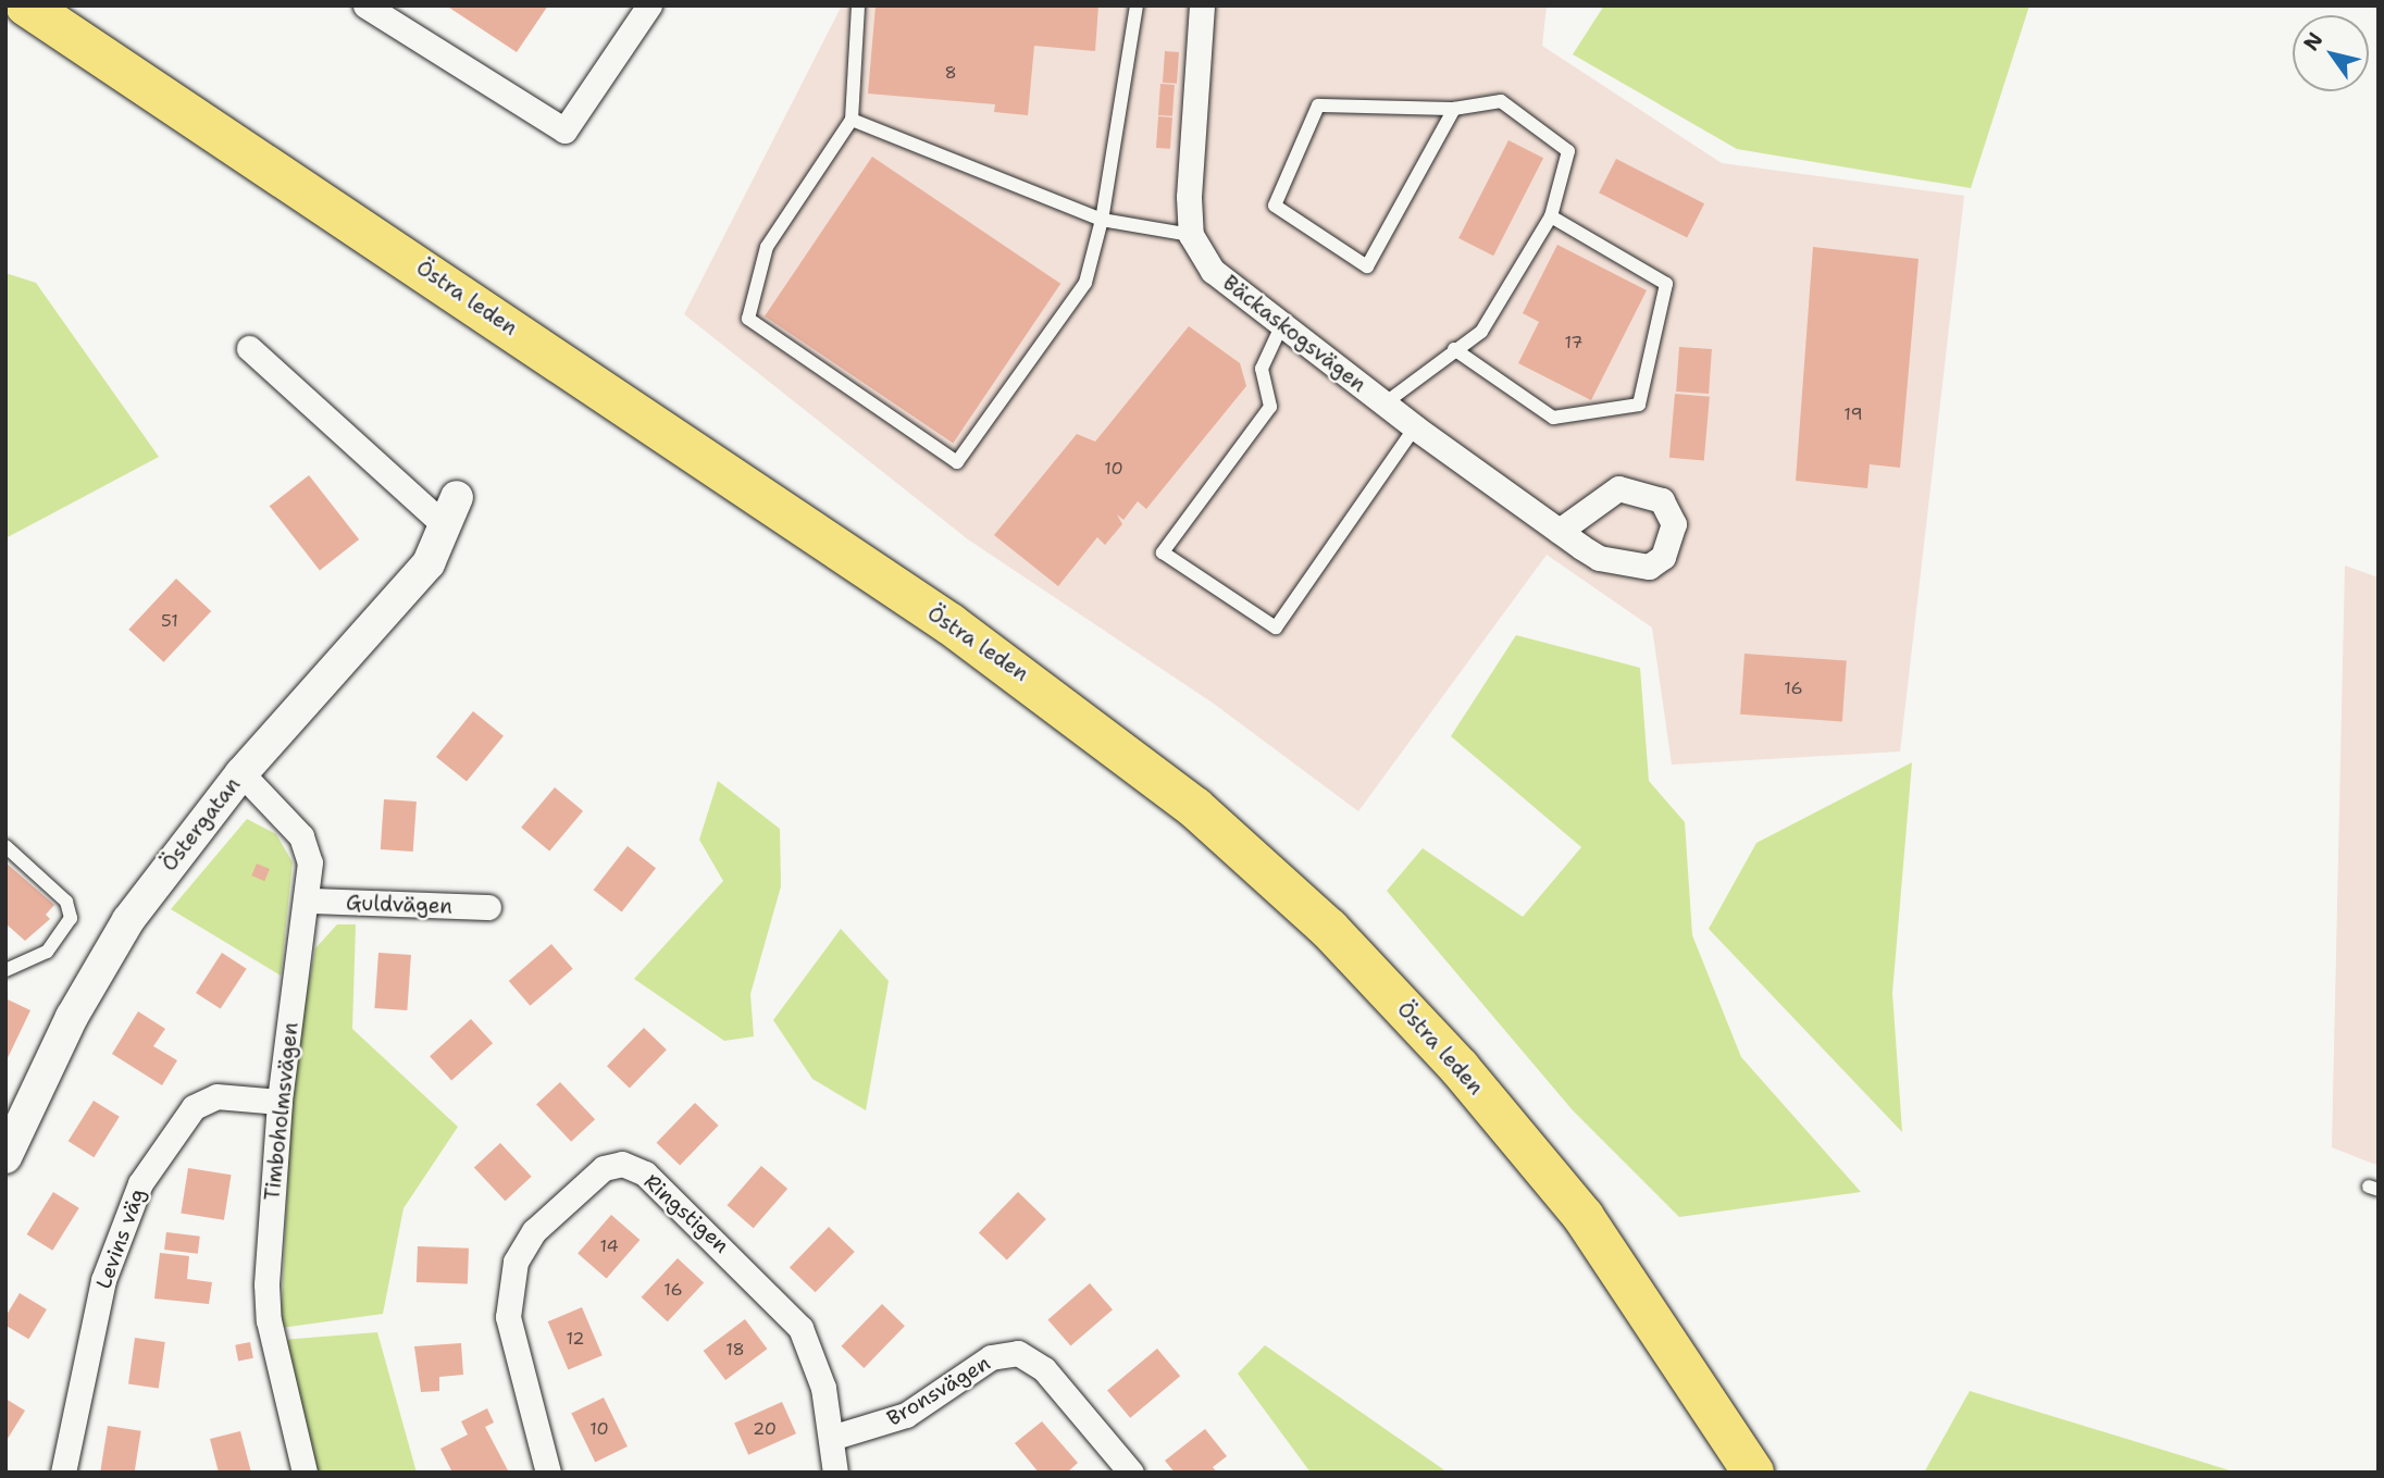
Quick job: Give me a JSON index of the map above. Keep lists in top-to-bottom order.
{
  "streets": {
    "highway": ["Östra leden"],
    "street": [
      "Bäckaskogsvägen",
      "Östergatan",
      "Guldvägen",
      "Timboholmsvägen",
      "Ringstigen",
      "Levins väg",
      "Bronsvägen"
    ]
  },
  "crossings": [
    ["Östergatan", "Timboholmsvägen"],
    ["Guldvägen", "Timboholmsvägen"],
    ["Timboholmsvägen", "Levins väg"],
    ["Ringstigen", "Bronsvägen"]
  ],
  "house_numbers": [
    "8",
    "17",
    "19",
    "10",
    "51",
    "16",
    "14",
    "16",
    "12",
    "18",
    "10",
    "20"
  ],
  "north": "top left"
}
